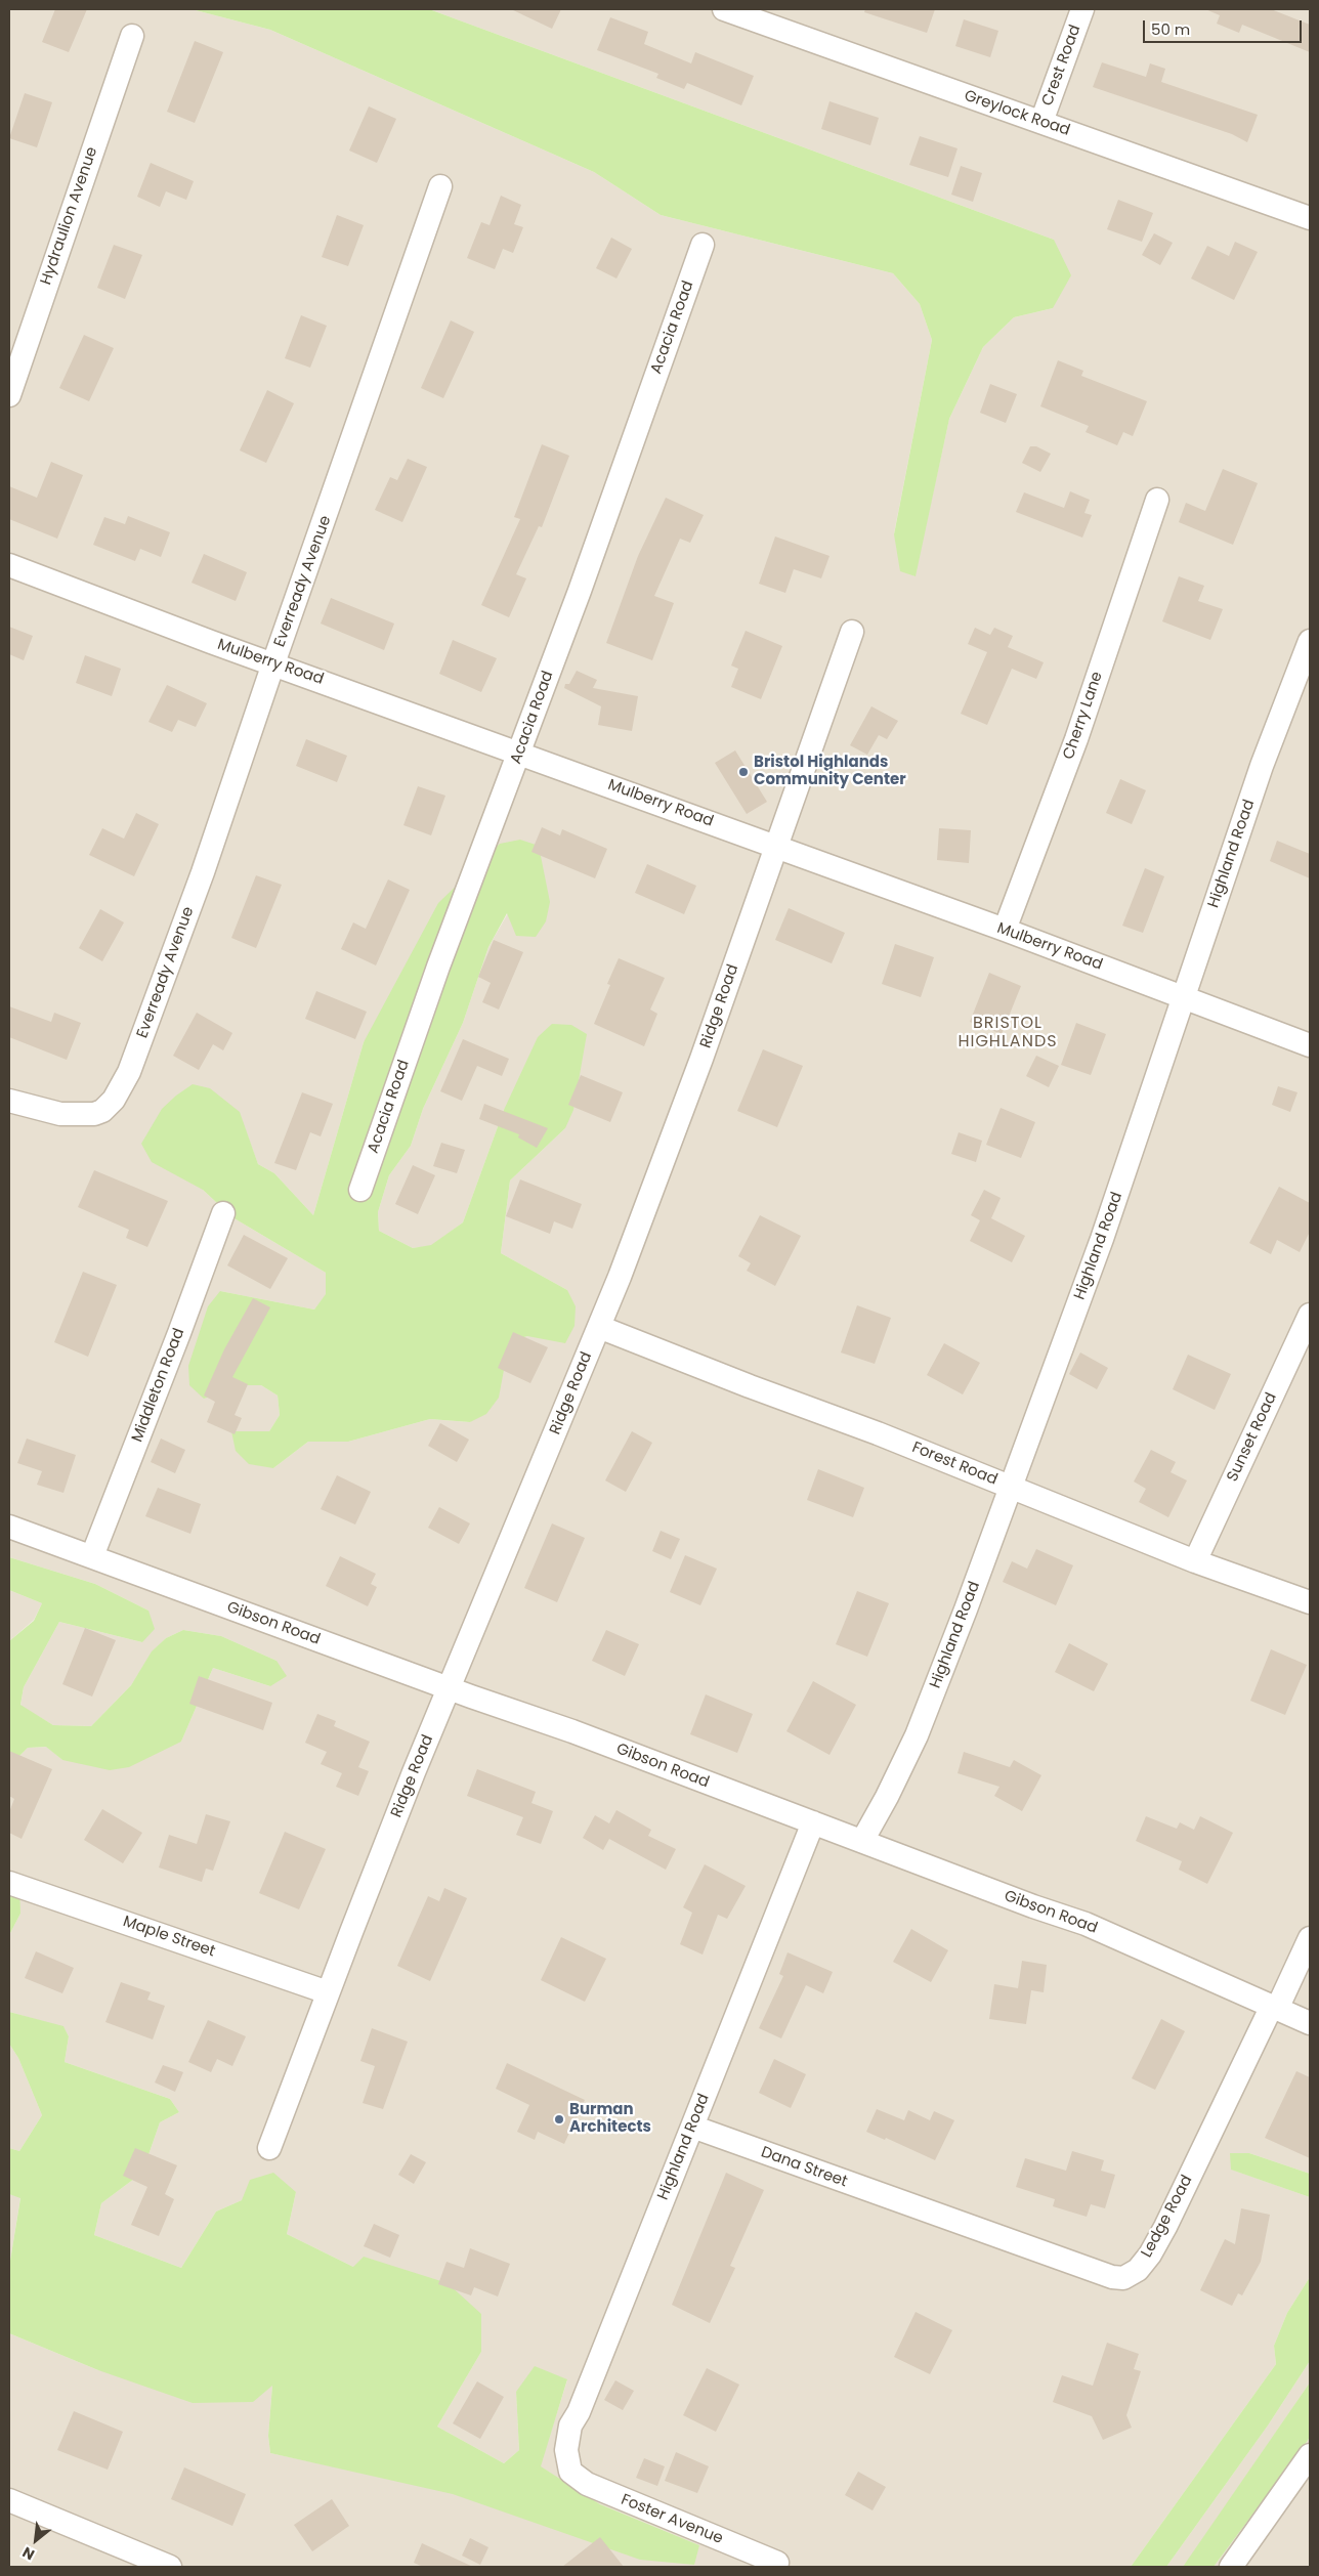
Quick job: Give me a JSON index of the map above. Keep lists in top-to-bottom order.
{
  "streets": {
    "street": [
      "Crest Road",
      "Greylock Road",
      "Hydraulion Avenue",
      "Acacia Road",
      "Everready Avenue",
      "Mulberry Road",
      "Cherry Lane",
      "Highland Road",
      "Ridge Road",
      "Middleton Road",
      "Sunset Road",
      "Forest Road",
      "Gibson Road",
      "Maple Street",
      "Dana Street",
      "Ledge Road",
      "Foster Avenue"
    ]
  },
  "crossings": [
    ["Crest Road", "Greylock Road"],
    ["Acacia Road", "Mulberry Road"],
    ["Everready Avenue", "Mulberry Road"],
    ["Mulberry Road", "Cherry Lane"],
    ["Mulberry Road", "Highland Road"],
    ["Mulberry Road", "Ridge Road"],
    ["Highland Road", "Forest Road"],
    ["Highland Road", "Gibson Road"],
    ["Highland Road", "Dana Street"],
    ["Highland Road", "Foster Avenue"],
    ["Ridge Road", "Forest Road"],
    ["Ridge Road", "Gibson Road"],
    ["Ridge Road", "Maple Street"],
    ["Middleton Road", "Gibson Road"],
    ["Sunset Road", "Forest Road"],
    ["Gibson Road", "Ledge Road"],
    ["Dana Street", "Ledge Road"]
  ],
  "districts": ["BRISTOL HIGHLANDS"],
  "places": ["Bristol Highlands Community Center", "Burman Architects"],
  "scale_bar": "50 m",
  "north": "bottom left"
}
